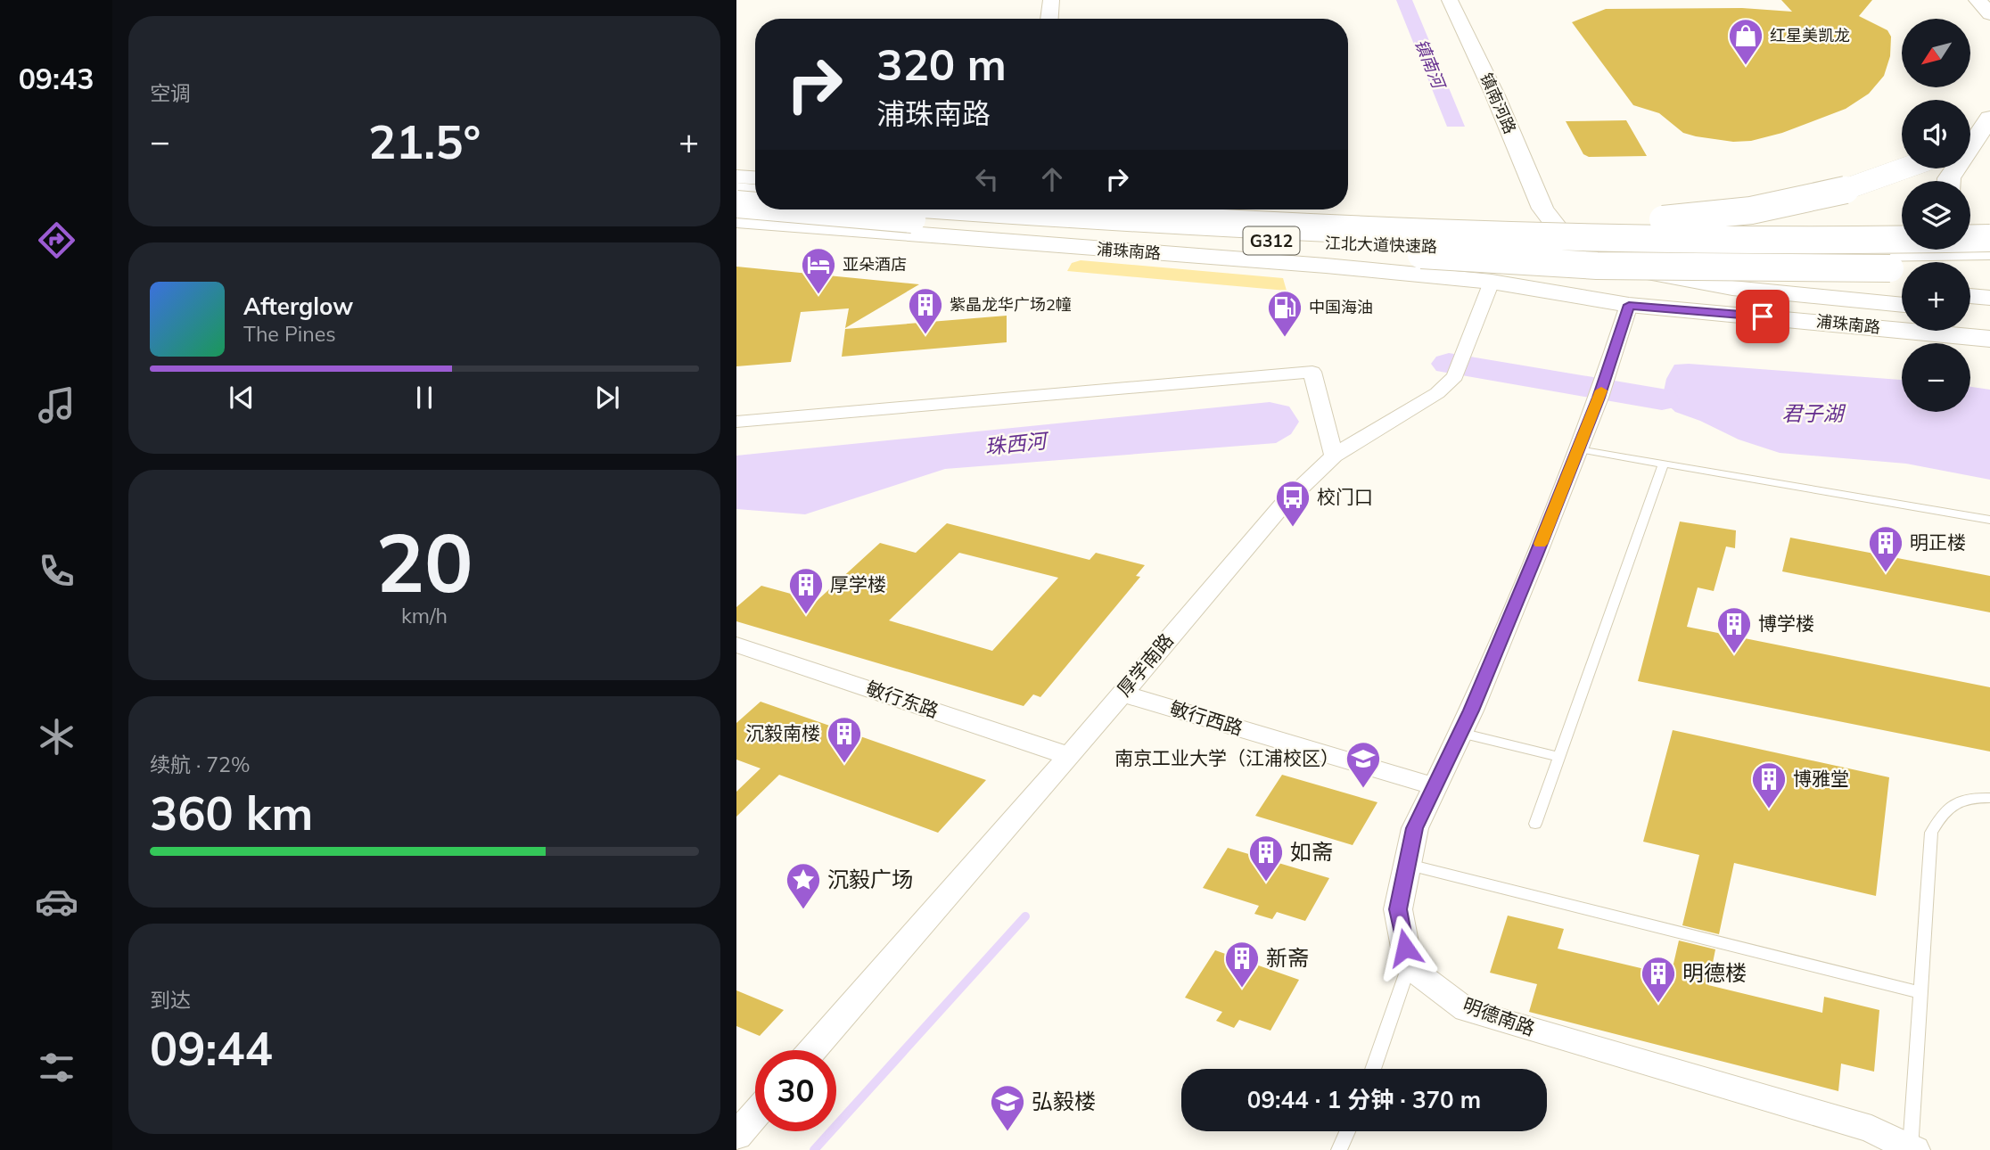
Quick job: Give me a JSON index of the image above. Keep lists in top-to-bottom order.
{
  "streets": {
    "highway": ["G312", "江北大道快速路"],
    "street": [
      "镇南河路",
      "浦珠南路",
      "厚学南路",
      "敏行东路",
      "敏行西路",
      "明德南路"
    ]
  },
  "crossings": [
    ["镇南河路", "浦珠南路"],
    ["浦珠南路", "厚学南路"],
    ["厚学南路", "敏行东路"],
    ["厚学南路", "敏行西路"]
  ],
  "water": ["镇南河", "君子湖", "珠西河"],
  "places": {
    "shop": ["红星美凯龙"],
    "hotel": ["亚朵酒店"],
    "building": [
      "紫晶龙华广场2幢",
      "明正楼",
      "厚学楼",
      "博学楼",
      "沉毅南楼",
      "博雅堂",
      "如斋",
      "新斋",
      "明德楼"
    ],
    "fuel station": ["中国海油"],
    "bus stop": ["校门口"],
    "school or university": ["南京工业大学（江浦校区）", "弘毅楼"],
    "place": ["沉毅广场"]
  },
  "north": "bottom left",
  "page": {
    "tabs": "09:43",
    "tile": [
      "空调",
      ["20", "km/h"],
      ["续航 · 72%", "360 km"],
      ["到达", "09:44"]
    ],
    "map_buttons": ["+", "−"],
    "turn": ["320 m", "浦珠南路"],
    "heat": ["−", "21.5°", "+"],
    "song": ["Afterglow", "The Pines"],
    "limit": "30",
    "trip": "09:44 · 1 分钟 · 370 m"
  }
}
